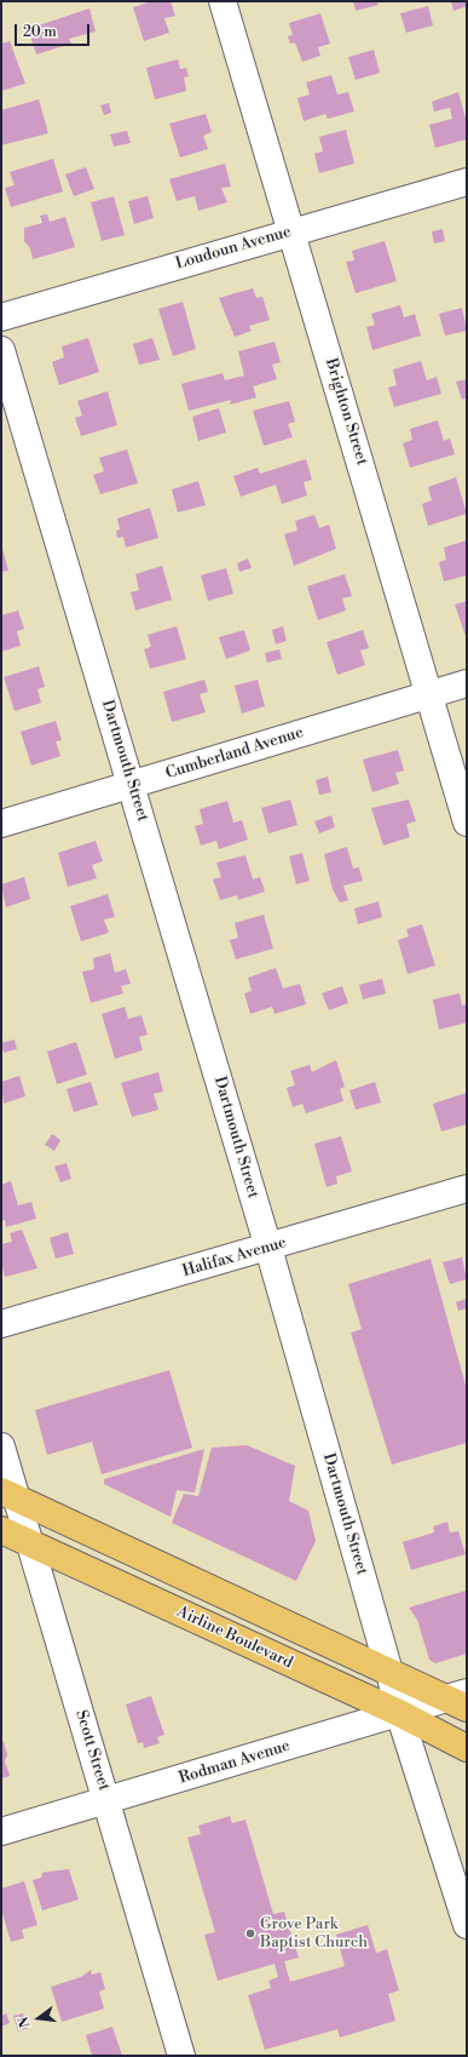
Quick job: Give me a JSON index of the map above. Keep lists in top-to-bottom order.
{
  "streets": {
    "main road": ["Airline Boulevard"],
    "street": [
      "Loudoun Avenue",
      "Brighton Street",
      "Cumberland Avenue",
      "Dartmouth Street",
      "Halifax Avenue",
      "Scott Street",
      "Rodman Avenue"
    ]
  },
  "crossings": [
    ["Loudoun Avenue", "Brighton Street"],
    ["Brighton Street", "Cumberland Avenue"],
    ["Cumberland Avenue", "Dartmouth Street"],
    ["Dartmouth Street", "Halifax Avenue"],
    ["Dartmouth Street", "Airline Boulevard"],
    ["Dartmouth Street", "Rodman Avenue"],
    ["Airline Boulevard", "Scott Street"],
    ["Airline Boulevard", "Rodman Avenue"],
    ["Scott Street", "Rodman Avenue"]
  ],
  "places": ["Grove Park Baptist Church"],
  "scale_bar": "20 m",
  "north": "left"
}
